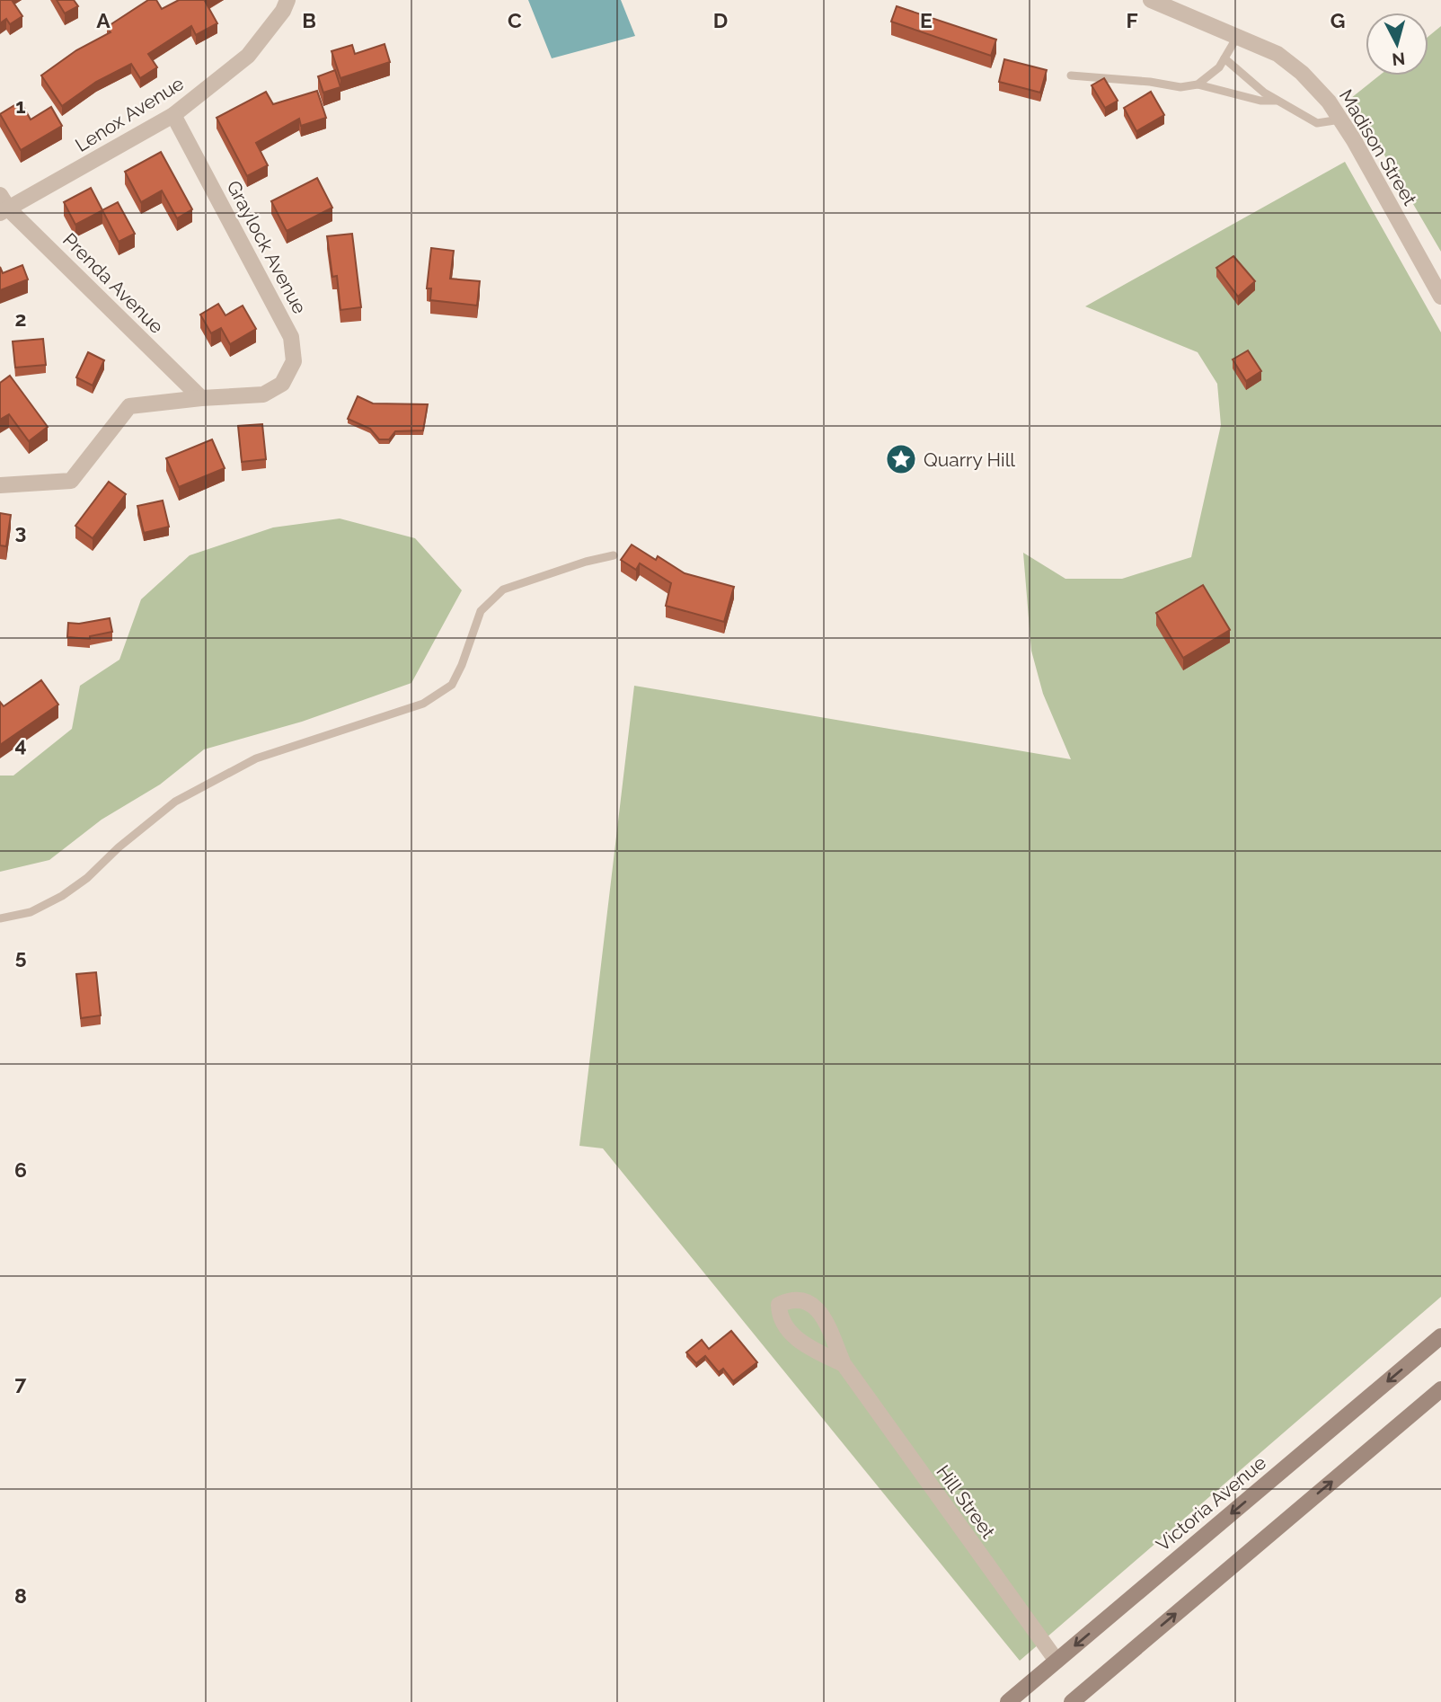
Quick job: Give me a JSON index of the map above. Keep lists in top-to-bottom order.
{
  "streets": {
    "main road": ["Victoria Avenue"],
    "street": [
      "Lenox Avenue",
      "Madison Street",
      "Graylock Avenue",
      "Prenda Avenue",
      "Hill Street"
    ]
  },
  "crossings": [
    ["Lenox Avenue", "Graylock Avenue"],
    ["Lenox Avenue", "Prenda Avenue"],
    ["Graylock Avenue", "Prenda Avenue"],
    ["Hill Street", "Victoria Avenue"]
  ],
  "places": {
    "place": ["Quarry Hill"]
  },
  "north": "bottom",
  "grid": {
    "columns": [
      "A",
      "B",
      "C",
      "D",
      "E",
      "F",
      "G"
    ],
    "rows": [
      "1",
      "2",
      "3",
      "4",
      "5",
      "6",
      "7",
      "8"
    ]
  }
}
